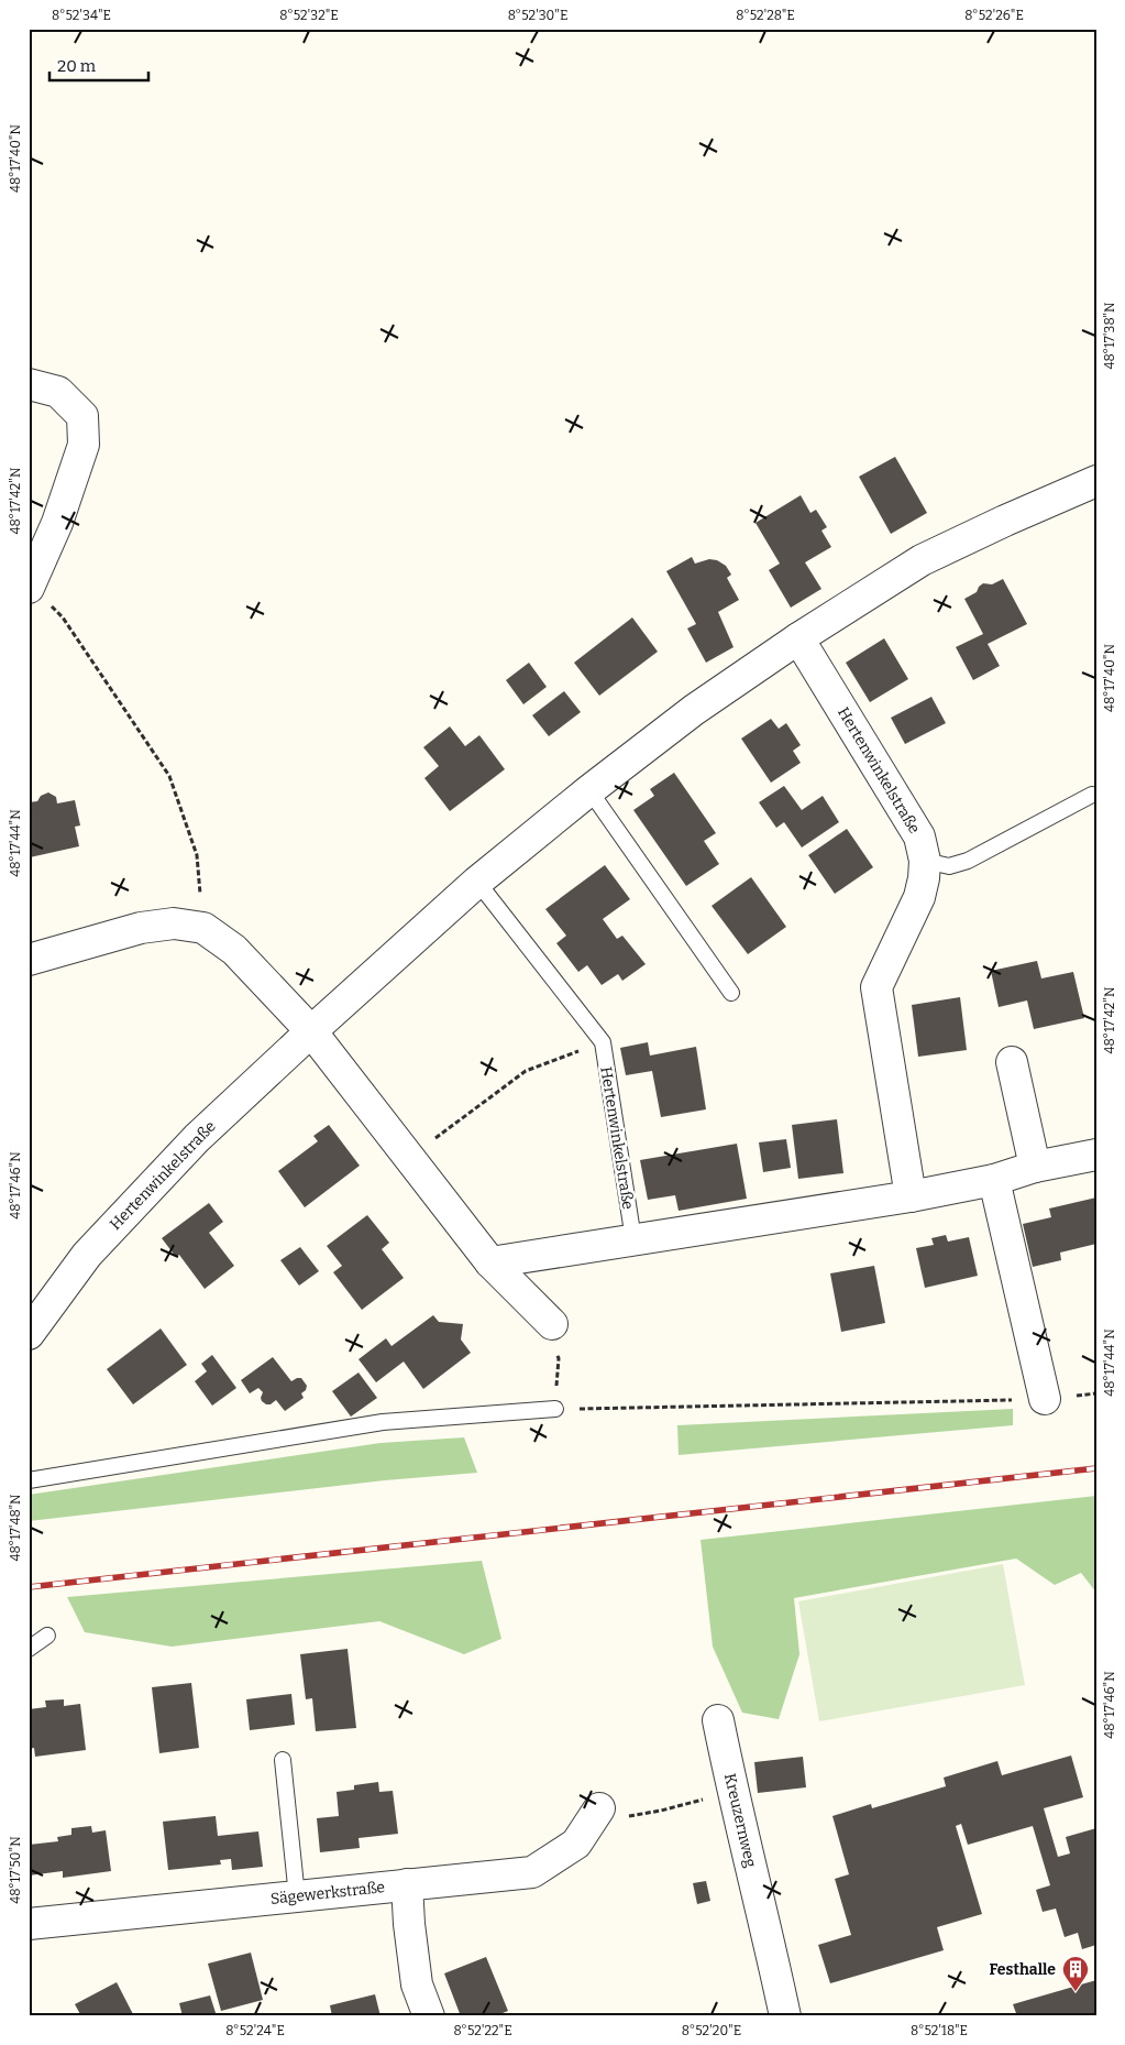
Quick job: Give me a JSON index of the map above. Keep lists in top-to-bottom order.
{
  "streets": {
    "street": ["Hertenwinkelstraße", "Kreuzernweg", "Sägewerkstraße"]
  },
  "places": {
    "building": ["Festhalle"]
  },
  "scale_bar": "20 m",
  "coordinates": [
    "8°52'34\"E",
    "8°52'32\"E",
    "8°52'30\"E",
    "8°52'28\"E",
    "8°52'26\"E",
    "48°17'40\"N",
    "48°17'38\"N",
    "48°17'42\"N",
    "48°17'44\"N",
    "48°17'46\"N",
    "48°17'48\"N",
    "48°17'50\"N",
    "8°52'24\"E",
    "8°52'22\"E",
    "8°52'20\"E",
    "8°52'18\"E"
  ]
}
